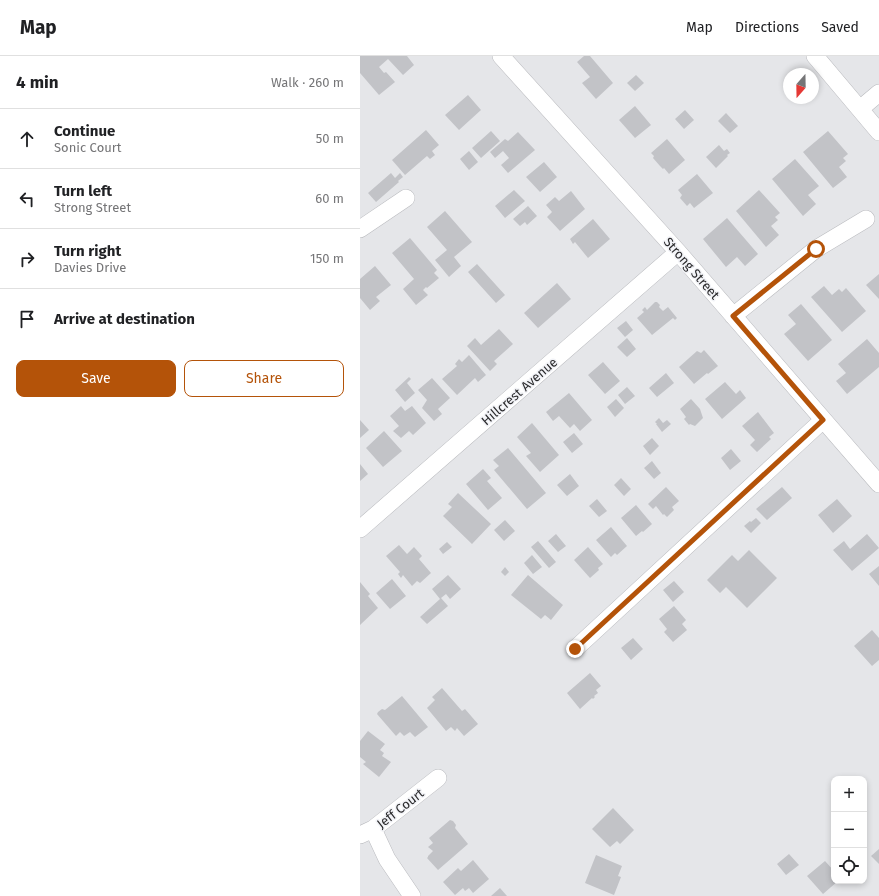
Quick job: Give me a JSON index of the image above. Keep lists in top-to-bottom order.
{
  "streets": {
    "street": ["Strong Street", "Hillcrest Avenue", "Jeff Court"]
  },
  "crossings": [
    ["Strong Street", "Hillcrest Avenue"]
  ],
  "north": "bottom",
  "page": {
    "header": "Map",
    "nav": ["Map", "Directions", "Saved"],
    "heading": ["4 min", "Walk · 260 m"],
    "list": [
      ["Continue", "Sonic Court", "50 m"],
      ["Turn left", "Strong Street", "60 m"],
      ["Turn right", "Davies Drive", "150 m"],
      "Arrive at destination"
    ],
    "buttons": ["Save", "Share"],
    "map_buttons": ["+", "−"]
  }
}
